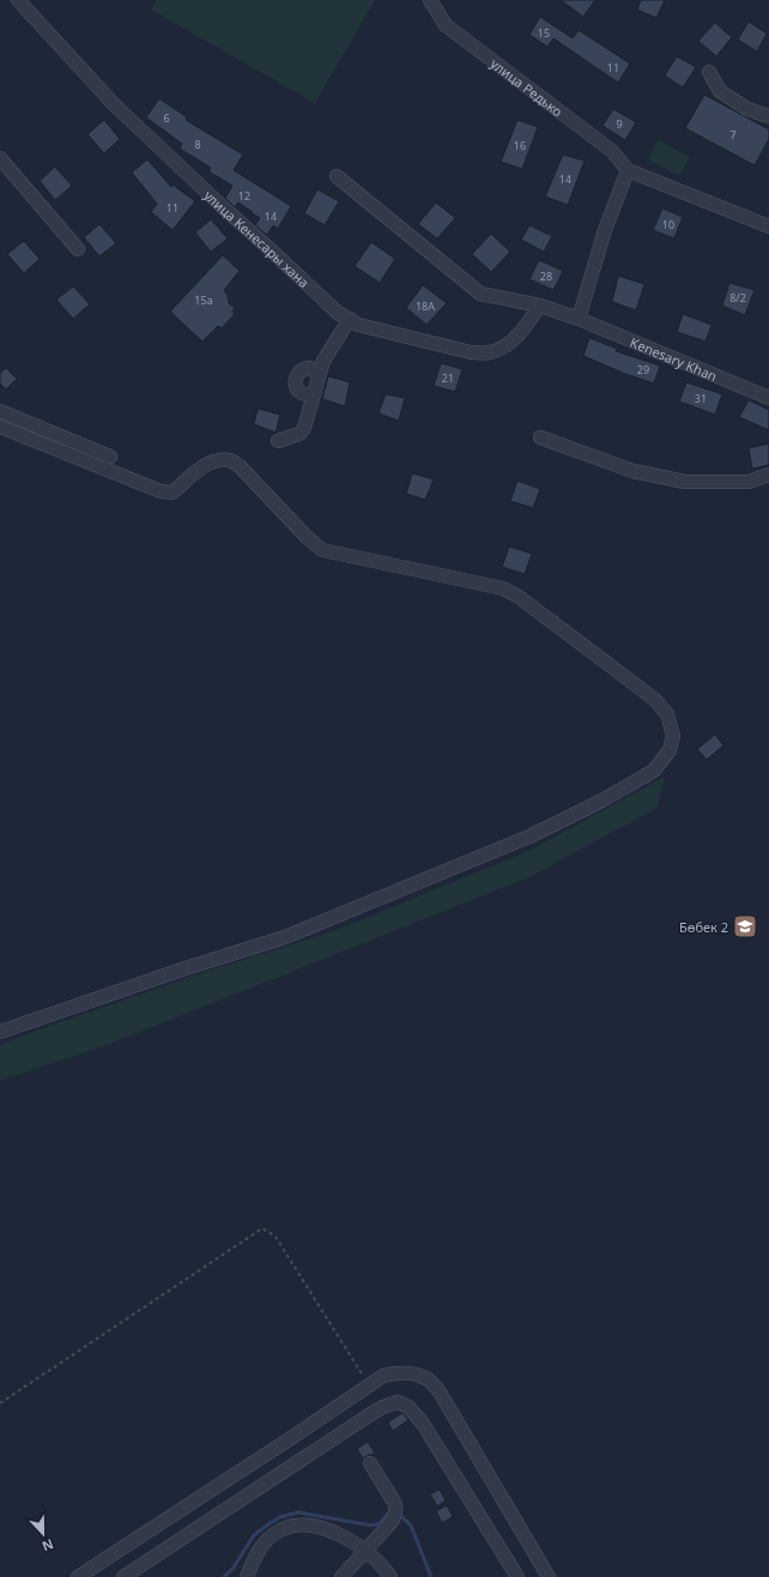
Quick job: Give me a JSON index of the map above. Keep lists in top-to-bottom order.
{
  "streets": {
    "street": ["улица Редько", "улица Кенесары хана", "Kenesary Khan"]
  },
  "crossings": [
    ["улица Кенесары хана", "Kenesary Khan"]
  ],
  "places": {
    "school or university": ["Бөбек 2"]
  },
  "house_numbers": [
    "15",
    "11",
    "6",
    "9",
    "7",
    "8",
    "16",
    "14",
    "12",
    "11",
    "14",
    "10",
    "28",
    "8/2",
    "15а",
    "18А",
    "29",
    "21",
    "31"
  ],
  "north": "bottom"
}
